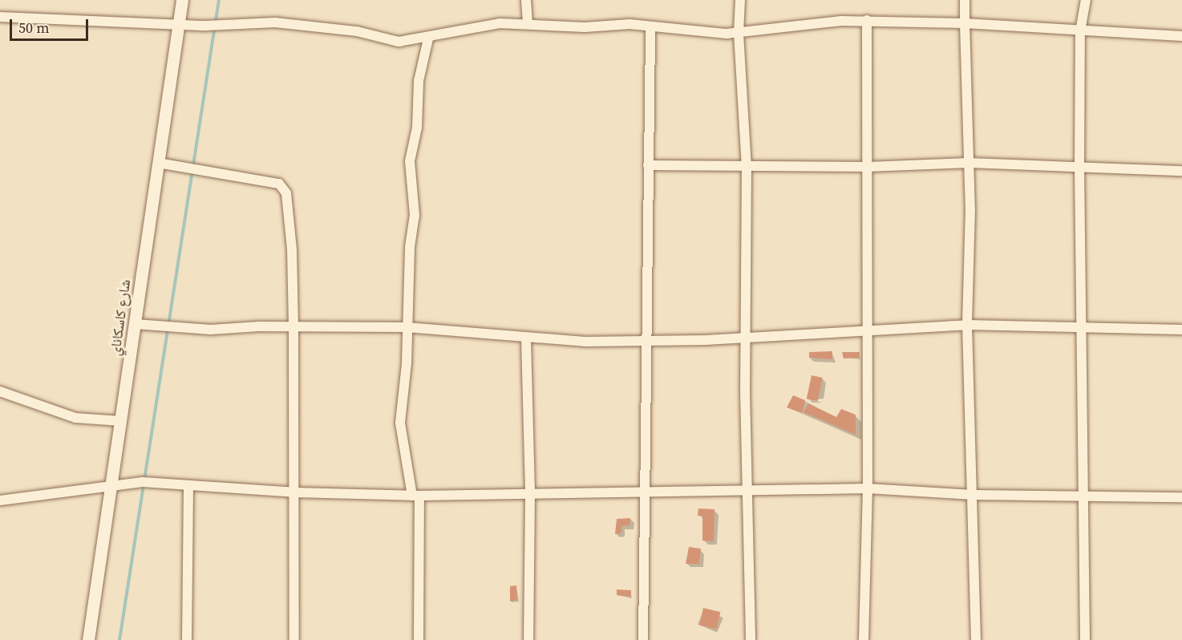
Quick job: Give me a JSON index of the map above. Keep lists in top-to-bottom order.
{
  "streets": {
    "street": ["شارع كاسكاناي"]
  },
  "scale_bar": "50 m"
}
